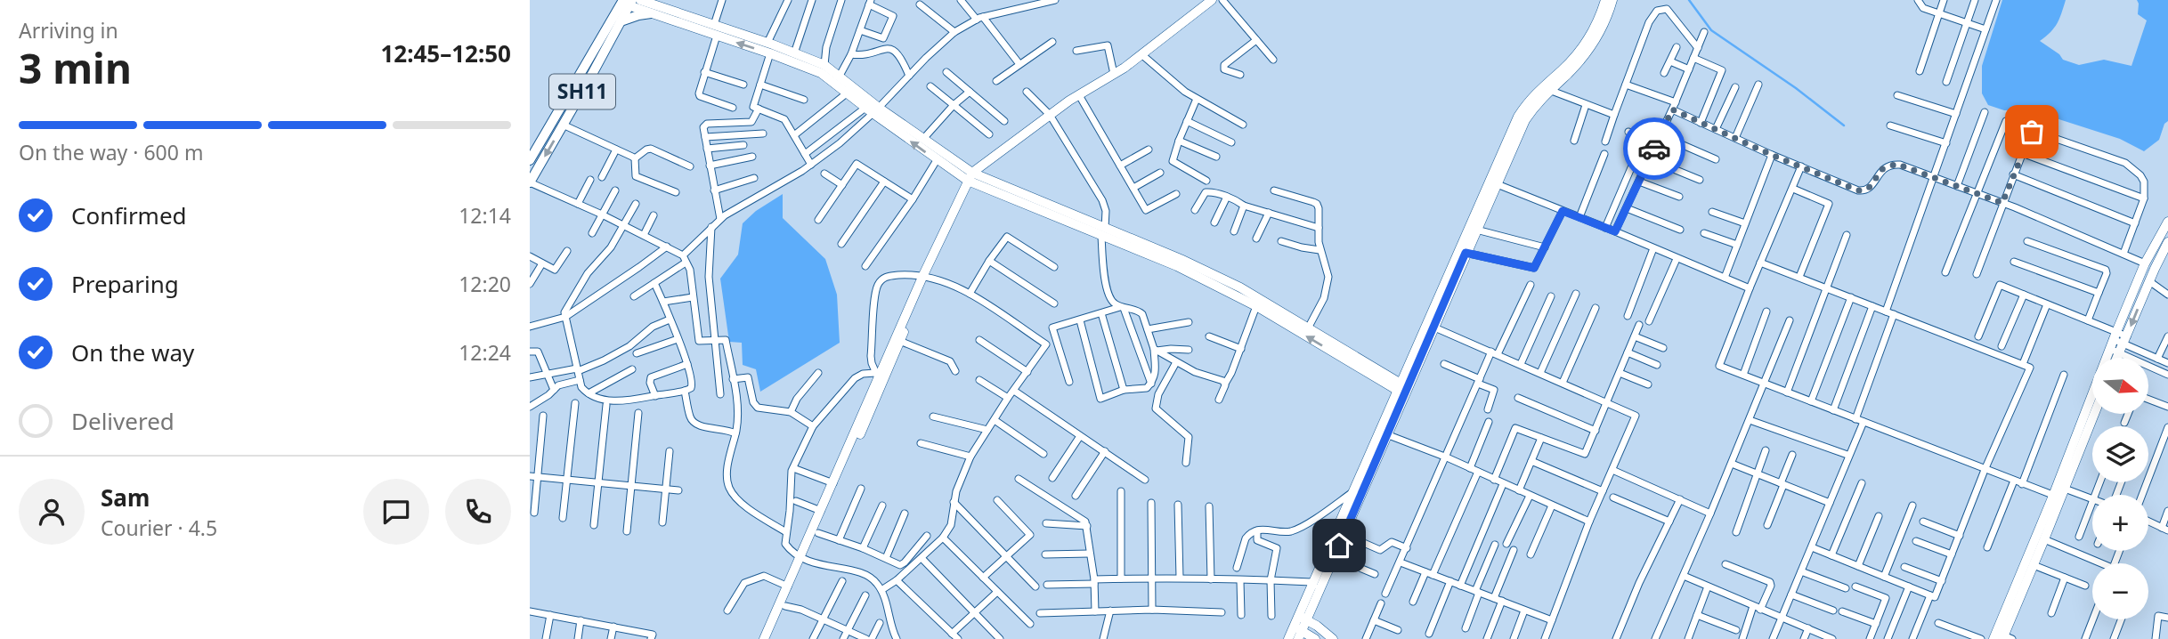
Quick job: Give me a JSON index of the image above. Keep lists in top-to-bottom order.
{
  "streets": {
    "main road": ["SH11"]
  },
  "north": "right",
  "page": {
    "heading": ["3 min", "Arriving in", "12:45–12:50"],
    "panel": ["Sam", "Courier · 4.5"],
    "bar": "On the way · 600 m",
    "list": [
      ["Confirmed", "12:14"],
      ["Preparing", "12:20"],
      ["On the way", "12:24"],
      "Delivered"
    ],
    "map_buttons": ["+", "−"]
  }
}
